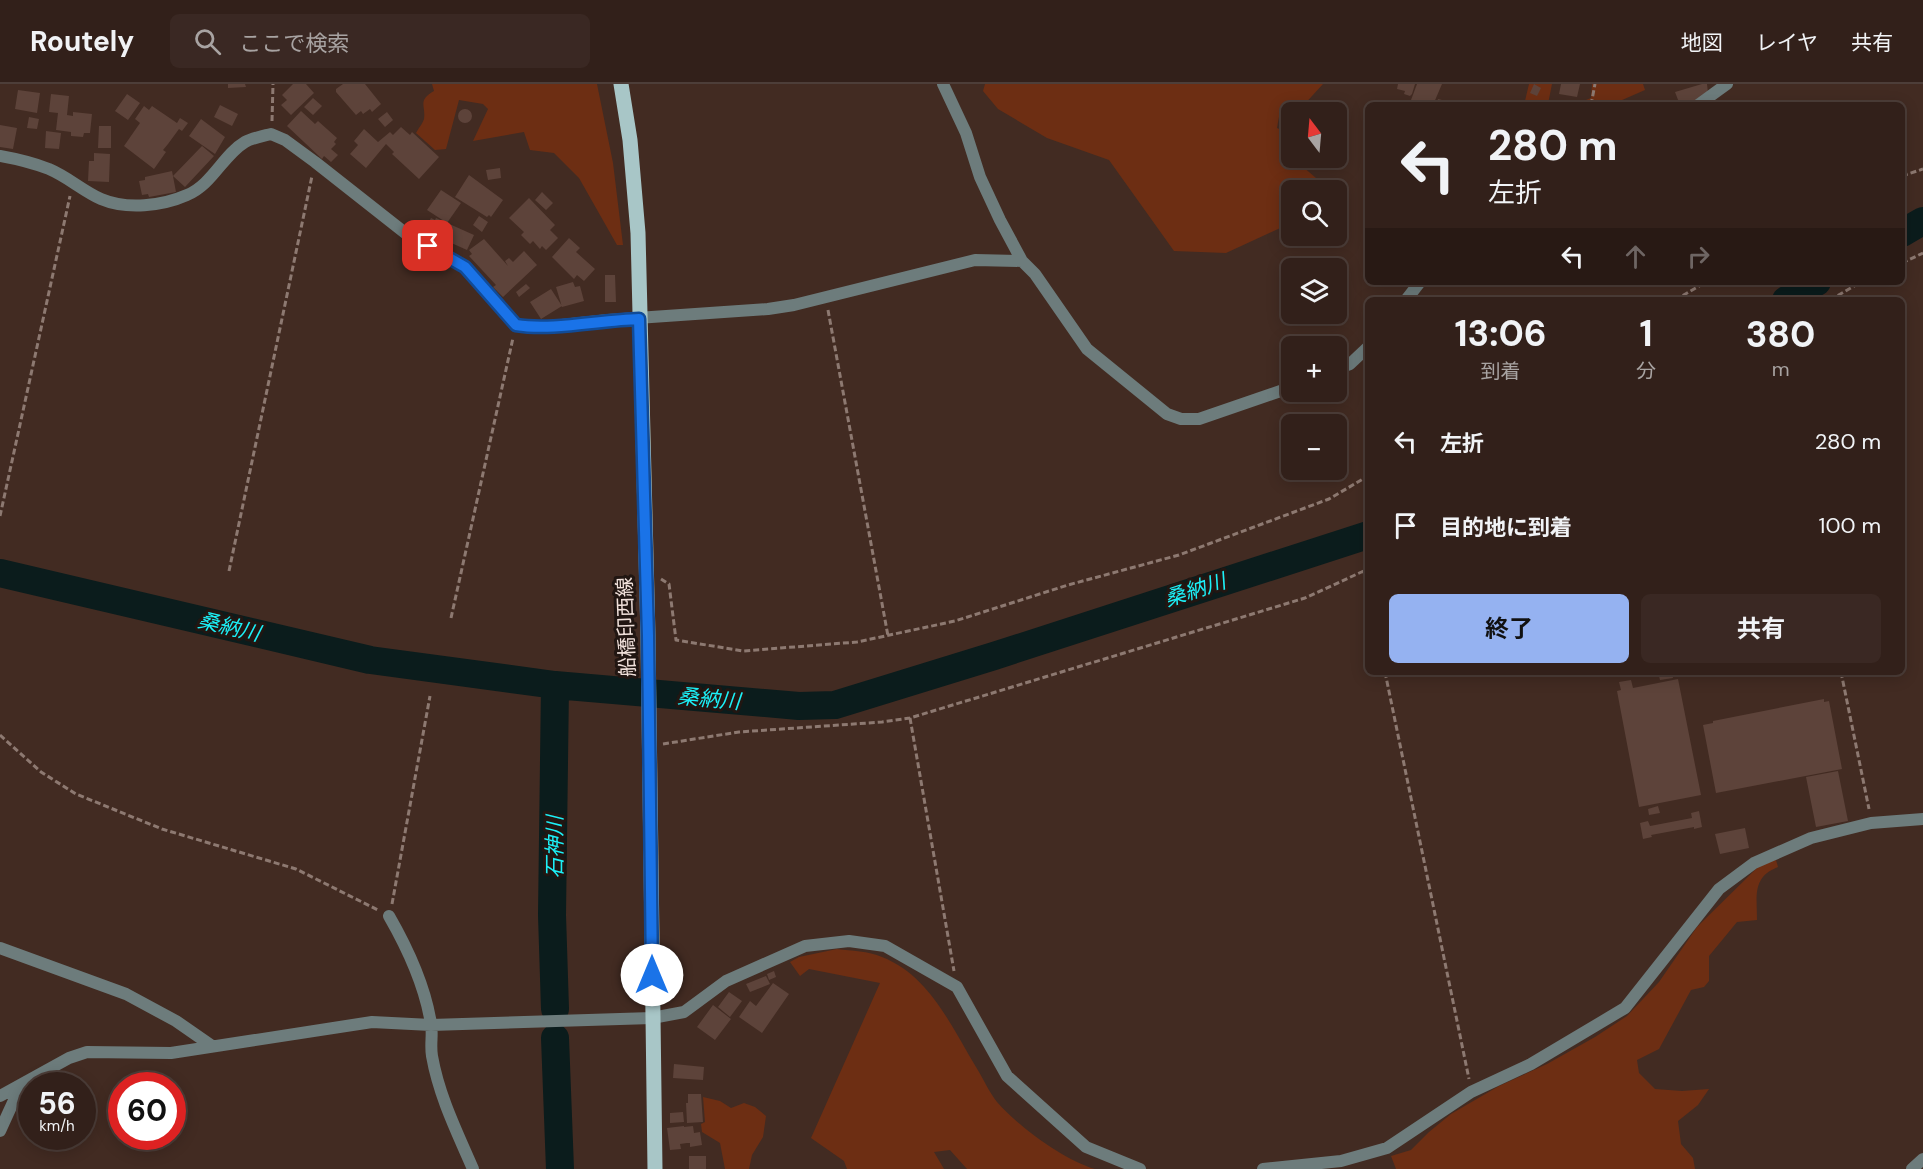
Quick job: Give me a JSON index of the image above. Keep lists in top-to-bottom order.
{
  "streets": {
    "main road": ["船橋印西線"]
  },
  "water": ["桑納川", "石神川"],
  "north": "top",
  "page": {
    "header": "Routely",
    "search": "ここで検索",
    "nav": ["地図", "レイヤ", "共有"],
    "map_buttons": ["+", "−"],
    "turn": ["280 m", "左折"],
    "eta": [
      "13:06",
      "到着",
      "1",
      "分",
      "380",
      "m"
    ],
    "list": [
      {
        "name": "左折",
        "value": "280 m"
      },
      {
        "name": "目的地に到着",
        "value": "100 m"
      }
    ],
    "buttons": ["終了", "共有"],
    "speed": "56 km/h",
    "limit": "60"
  }
}
